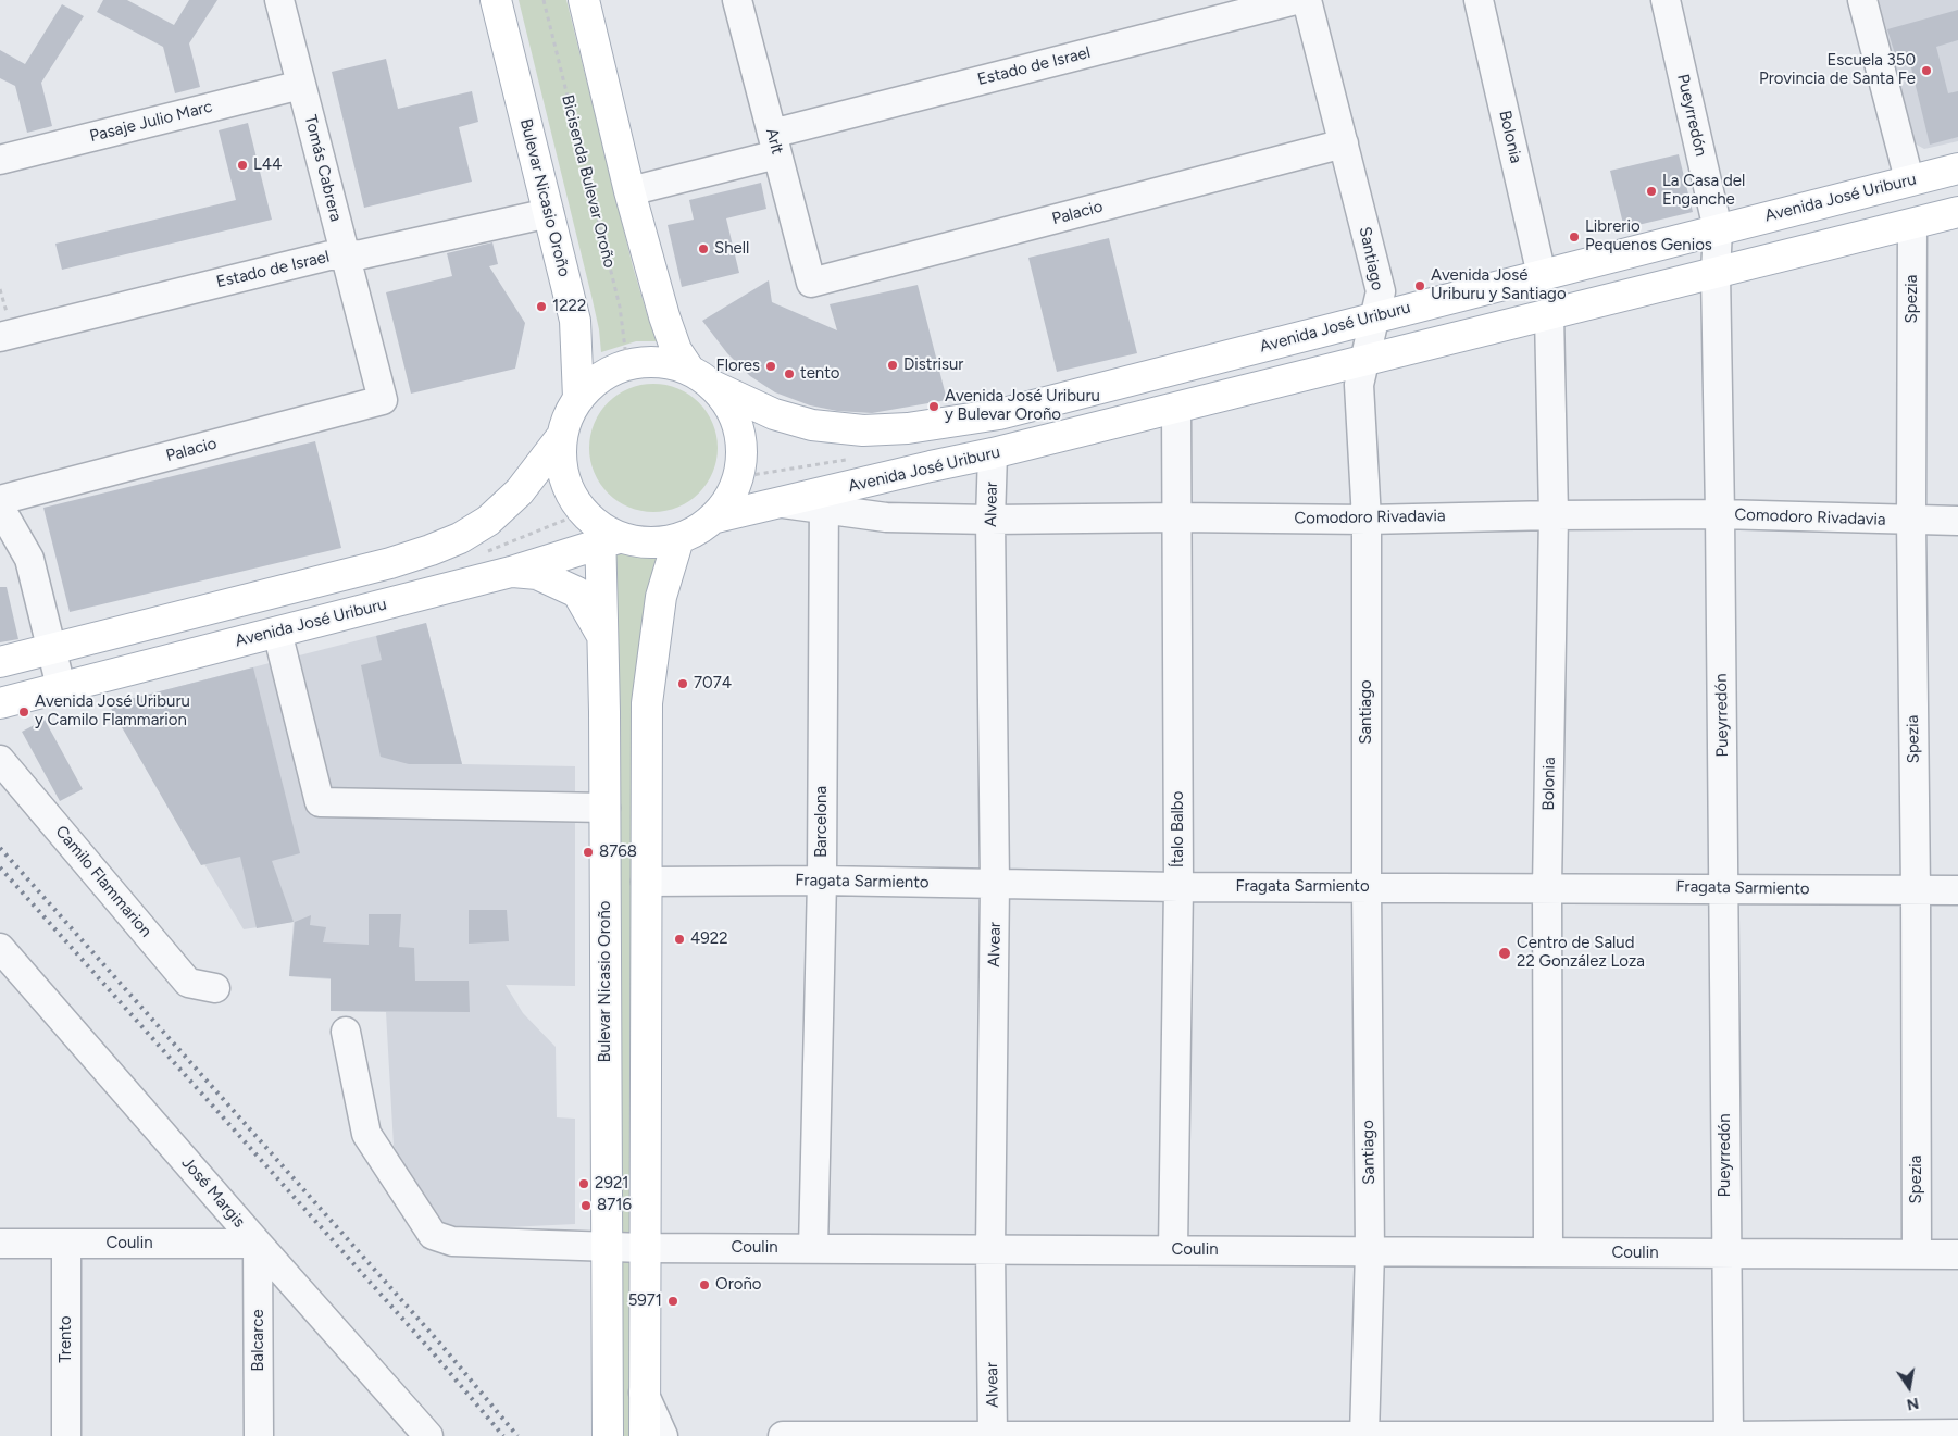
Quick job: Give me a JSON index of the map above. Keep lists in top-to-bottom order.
{
  "streets": {
    "main road": ["Bulevar Nicasio Oroño", "Avenida José Uriburu"],
    "street": [
      "Estado de Israel",
      "Pueyrredón",
      "Pasaje Julio Marc",
      "Bolonia",
      "Arlt",
      "Tomás Cabrera",
      "Palacio",
      "Santiago",
      "Spezia",
      "Alvear",
      "Comodoro Rivadavia",
      "Barcelona",
      "Ítalo Balbo",
      "Camilo Flammarion",
      "Fragata Sarmiento",
      "José Margis",
      "Coulin",
      "Trento",
      "Balcarce"
    ],
    "path": ["Bicisenda Bulevar Oroño"]
  },
  "crossings": [
    ["Estado de Israel", "Arlt"],
    ["Estado de Israel", "Tomás Cabrera"],
    ["Estado de Israel", "Bulevar Nicasio Oroño"],
    ["Pueyrredón", "Avenida José Uriburu"],
    ["Pueyrredón", "Comodoro Rivadavia"],
    ["Pueyrredón", "Fragata Sarmiento"],
    ["Pueyrredón", "Coulin"],
    ["Pasaje Julio Marc", "Tomás Cabrera"],
    ["Bolonia", "Avenida José Uriburu"],
    ["Bolonia", "Comodoro Rivadavia"],
    ["Bolonia", "Fragata Sarmiento"],
    ["Bolonia", "Coulin"],
    ["Arlt", "Palacio"],
    ["Tomás Cabrera", "Palacio"],
    ["Bicisenda Bulevar Oroño", "Bulevar Nicasio Oroño"],
    ["Bicisenda Bulevar Oroño", "Avenida José Uriburu"],
    ["Bulevar Nicasio Oroño", "Avenida José Uriburu"],
    ["Bulevar Nicasio Oroño", "Coulin"],
    ["Avenida José Uriburu", "Santiago"],
    ["Avenida José Uriburu", "Spezia"],
    ["Avenida José Uriburu", "Alvear"],
    ["Avenida José Uriburu", "Comodoro Rivadavia"],
    ["Avenida José Uriburu", "Barcelona"],
    ["Avenida José Uriburu", "Ítalo Balbo"],
    ["Palacio", "Santiago"],
    ["Santiago", "Comodoro Rivadavia"],
    ["Santiago", "Fragata Sarmiento"],
    ["Santiago", "Coulin"],
    ["Spezia", "Comodoro Rivadavia"],
    ["Spezia", "Fragata Sarmiento"],
    ["Spezia", "Coulin"],
    ["Alvear", "Comodoro Rivadavia"],
    ["Alvear", "Fragata Sarmiento"],
    ["Alvear", "Coulin"],
    ["Comodoro Rivadavia", "Barcelona"],
    ["Comodoro Rivadavia", "Ítalo Balbo"],
    ["Barcelona", "Fragata Sarmiento"],
    ["Barcelona", "Coulin"],
    ["Ítalo Balbo", "Fragata Sarmiento"],
    ["Ítalo Balbo", "Coulin"],
    ["José Margis", "Coulin"],
    ["José Margis", "Balcarce"],
    ["Coulin", "Trento"],
    ["Coulin", "Balcarce"]
  ],
  "places": [
    "Escuela 350 Provincia de Santa Fe",
    "L44",
    "La Casa del Enganche",
    "Librerio Pequenos Genios",
    "Shell",
    "Avenida José Uriburu y Santiago",
    "1222",
    "Distrisur",
    "Flores",
    "tento",
    "Avenida José Uriburu y Bulevar Oroño",
    "7074",
    "Avenida José Uriburu y Camilo Flammarion",
    "8768",
    "4922",
    "Centro de Salud 22 González Loza",
    "2921",
    "8716",
    "Oroño",
    "5971"
  ],
  "north": "bottom"
}
